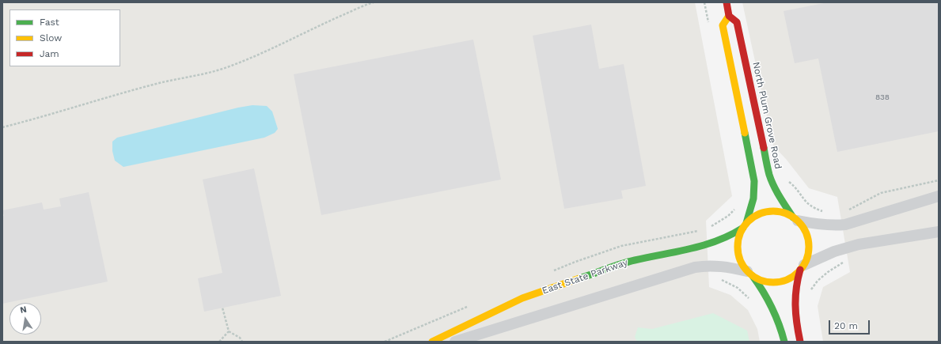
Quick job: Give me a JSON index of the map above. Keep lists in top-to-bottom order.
{
  "streets": {
    "street": ["North Plum Grove Road", "East State Parkway"]
  },
  "crossings": [
    ["North Plum Grove Road", "East State Parkway"]
  ],
  "house_numbers": ["838"],
  "legend": ["Fast", "Slow", "Jam"],
  "scale_bar": "20 m",
  "north": "top"
}
